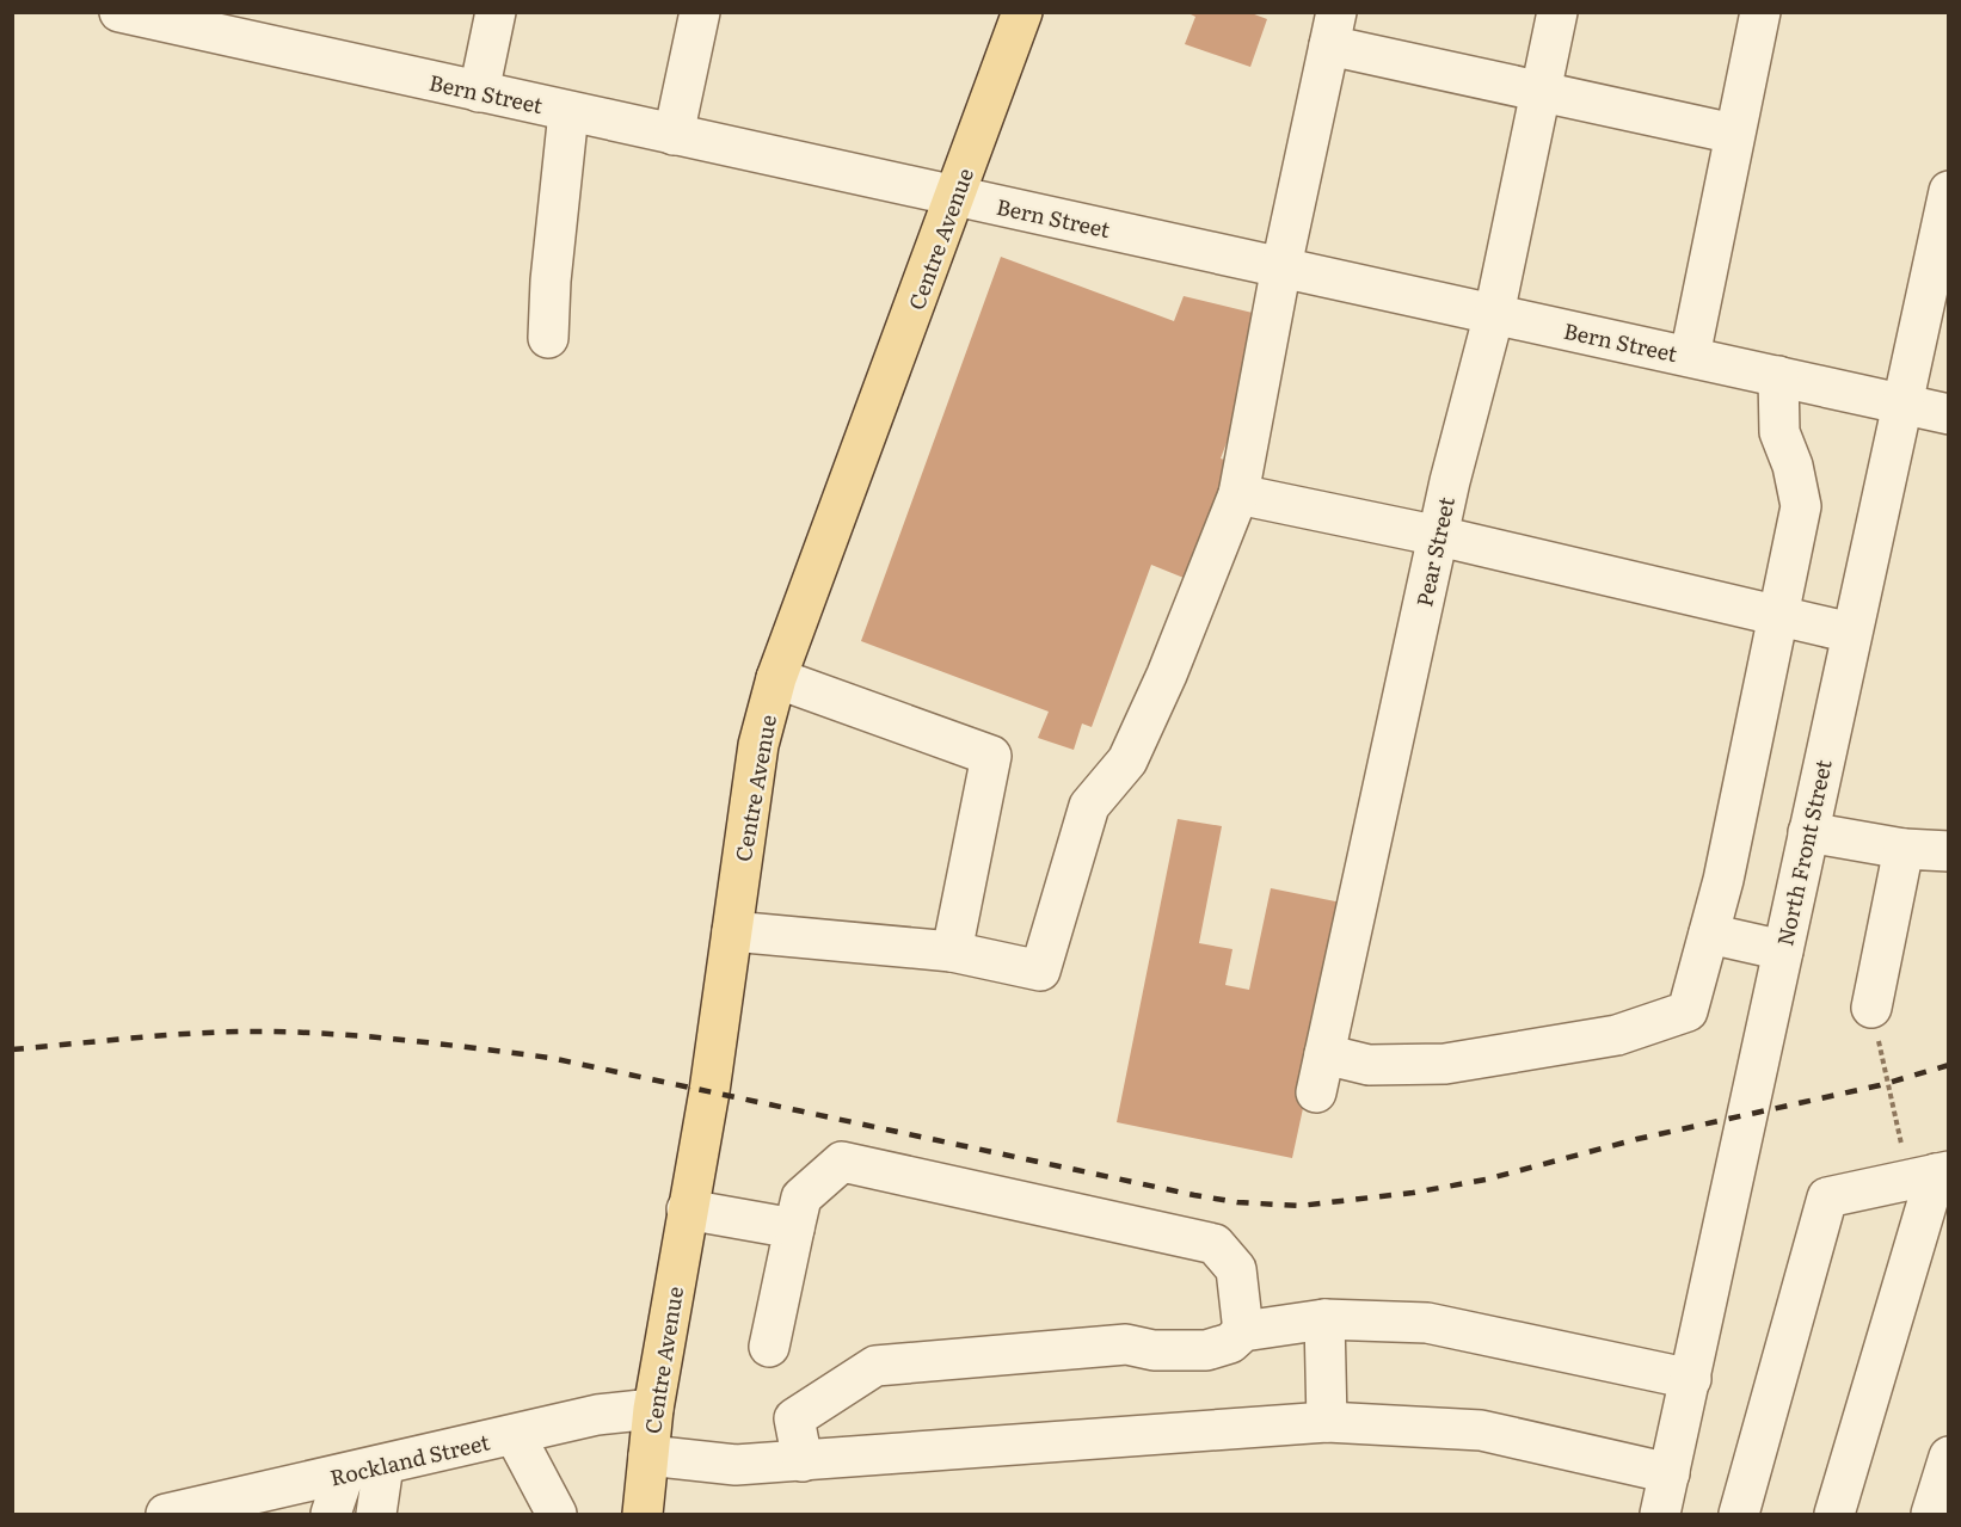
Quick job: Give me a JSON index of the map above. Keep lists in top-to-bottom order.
{
  "streets": {
    "main road": ["Centre Avenue"],
    "street": [
      "Bern Street",
      "Pear Street",
      "North Front Street",
      "Rockland Street"
    ]
  },
  "crossings": [
    ["Bern Street", "Centre Avenue"],
    ["Bern Street", "Pear Street"],
    ["Bern Street", "North Front Street"],
    ["Centre Avenue", "Rockland Street"]
  ]
}
